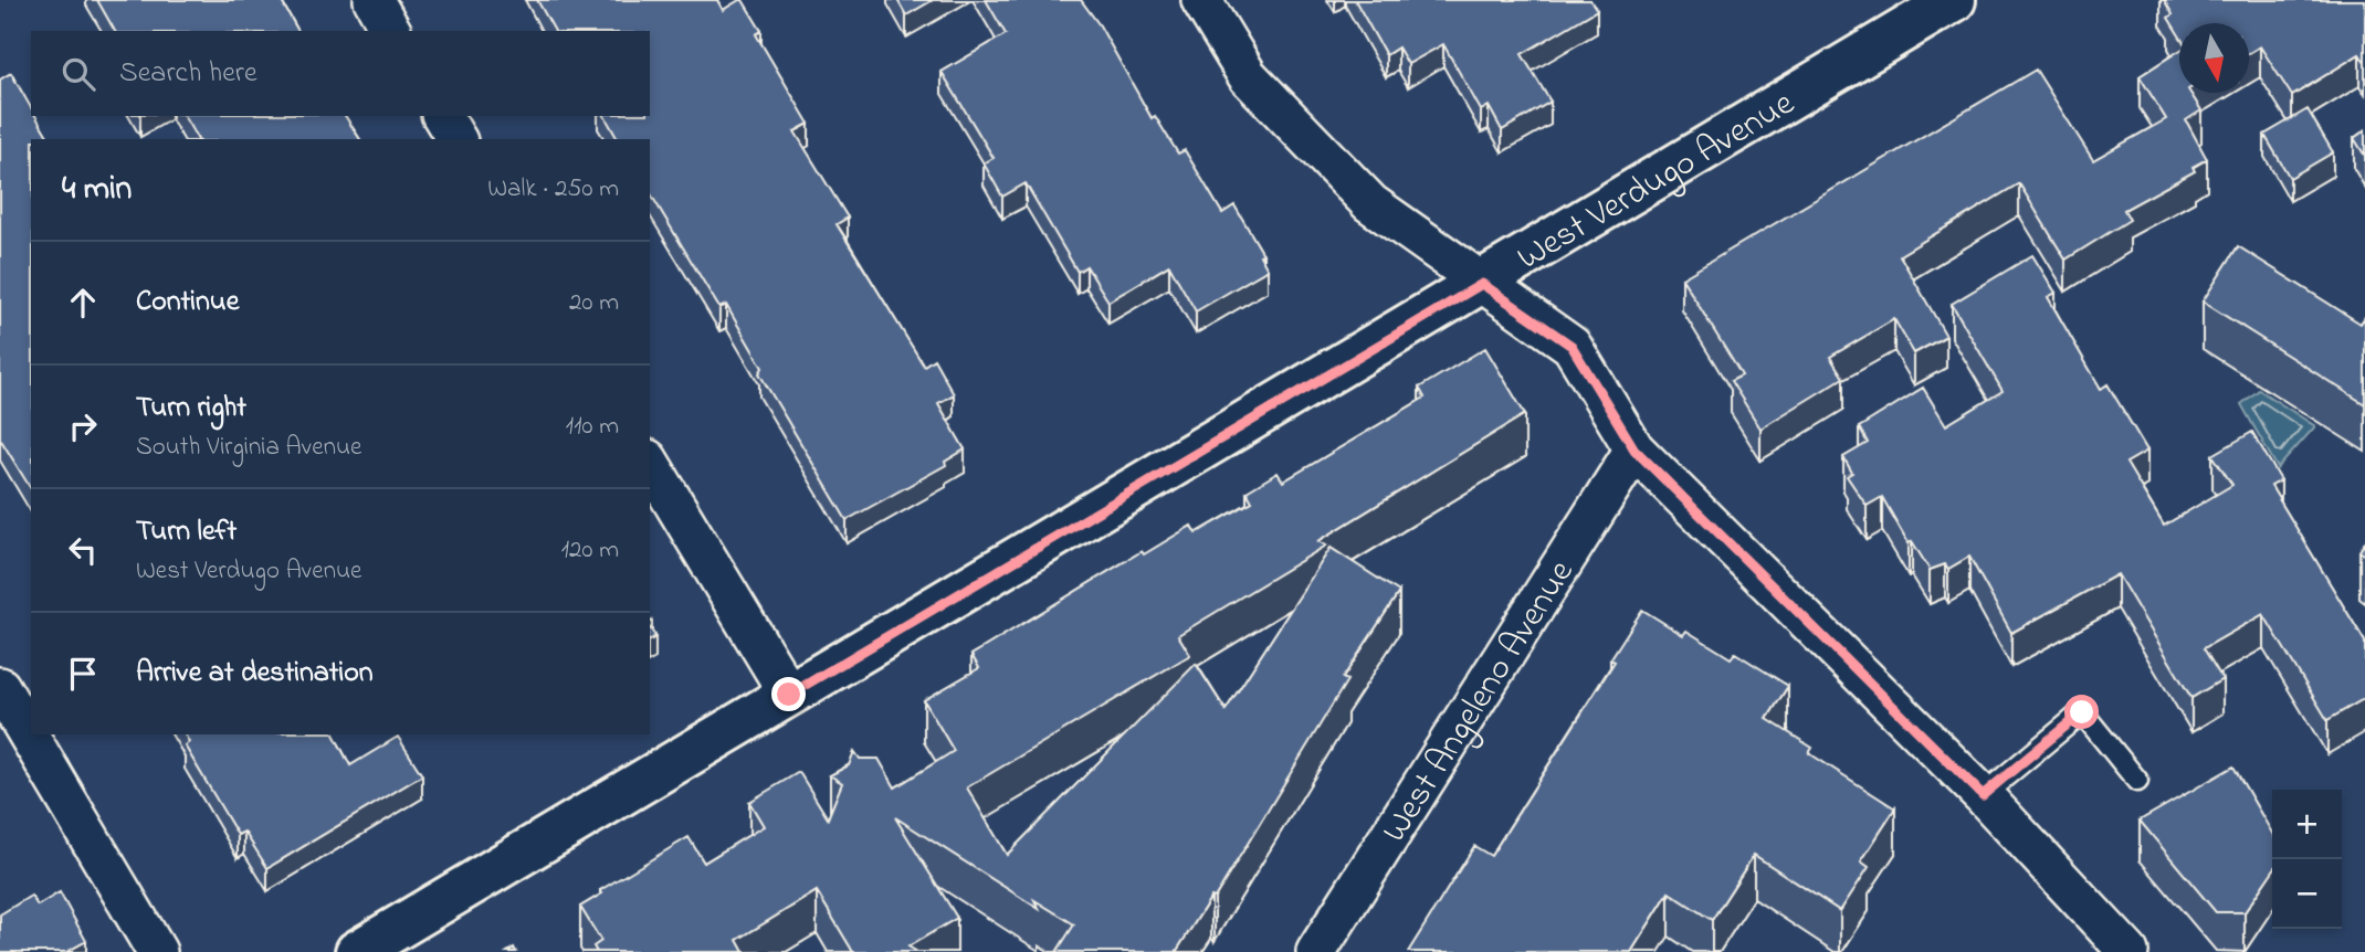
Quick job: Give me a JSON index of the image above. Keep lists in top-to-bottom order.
{
  "streets": {
    "main road": ["West Verdugo Avenue"],
    "street": ["West Angeleno Avenue"]
  },
  "north": "bottom",
  "page": {
    "search": "Search here",
    "heading": ["4 min", "Walk · 250 m"],
    "list": [
      ["Continue", "20 m"],
      ["Turn right", "South Virginia Avenue", "110 m"],
      ["Turn left", "West Verdugo Avenue", "120 m"],
      "Arrive at destination"
    ],
    "map_buttons": ["+", "−"]
  }
}
